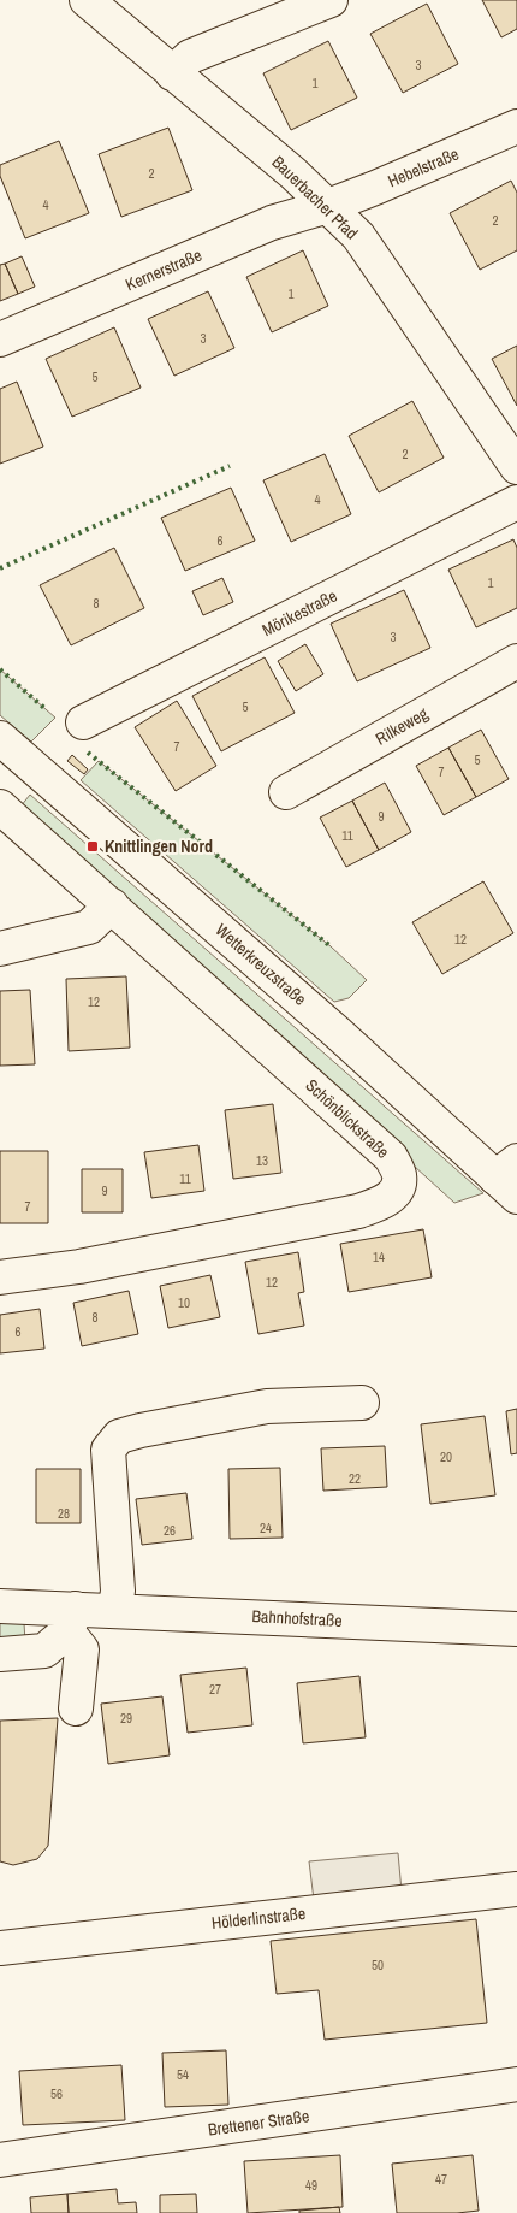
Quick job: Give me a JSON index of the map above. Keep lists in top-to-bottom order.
{
  "streets": {
    "street": [
      "Hebelstraße",
      "Bauerbacher Pfad",
      "Kernerstraße",
      "Mörikestraße",
      "Rilkeweg",
      "Wetterkreuzstraße",
      "Schönblickstraße",
      "Bahnhofstraße",
      "Hölderlinstraße",
      "Brettener Straße"
    ]
  },
  "crossings": [
    ["Hebelstraße", "Bauerbacher Pfad"],
    ["Hebelstraße", "Kernerstraße"],
    ["Bauerbacher Pfad", "Kernerstraße"]
  ],
  "places": {
    "transit": ["Knittlingen Nord"]
  },
  "house_numbers": [
    "3",
    "1",
    "2",
    "4",
    "2",
    "1",
    "3",
    "5",
    "2",
    "4",
    "6",
    "1",
    "8",
    "3",
    "5",
    "7",
    "5",
    "7",
    "9",
    "11",
    "12",
    "12",
    "13",
    "11",
    "9",
    "7",
    "14",
    "12",
    "10",
    "8",
    "6",
    "20",
    "22",
    "28",
    "24",
    "26",
    "27",
    "29",
    "50",
    "54",
    "56",
    "47",
    "49"
  ]
}
